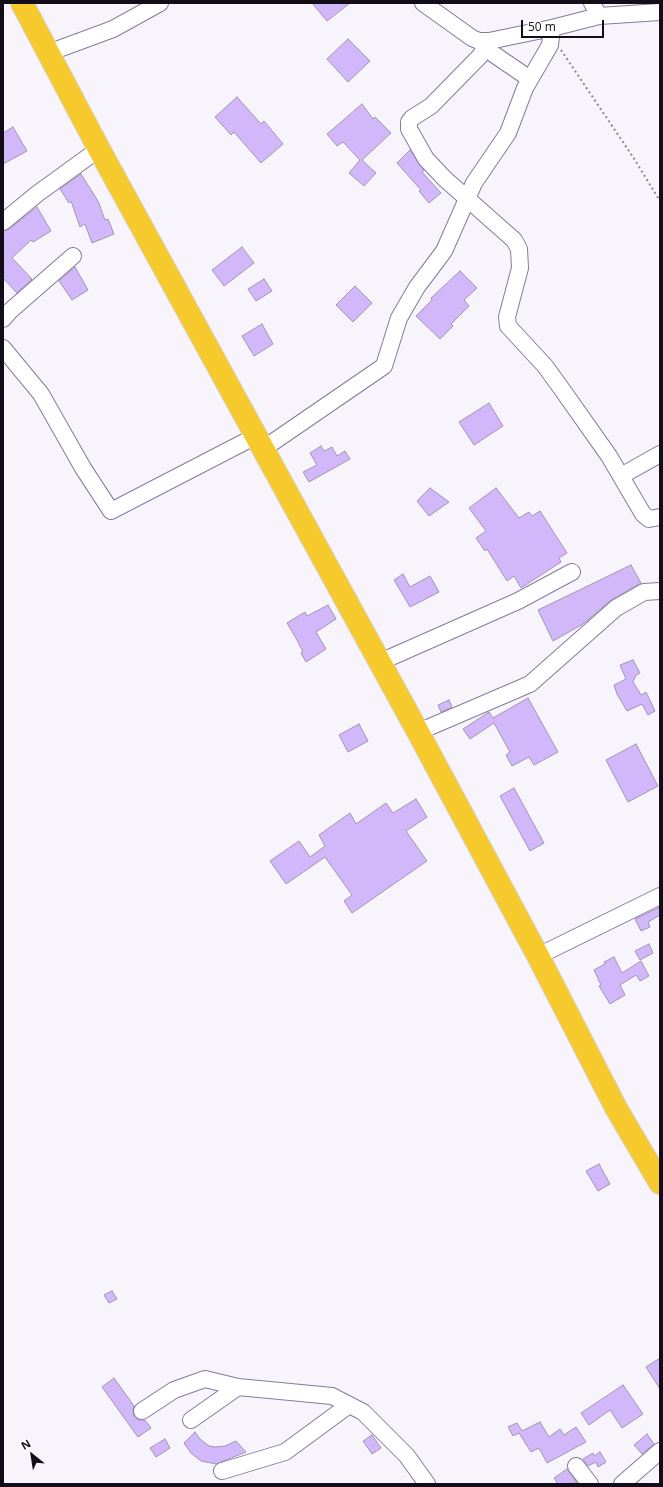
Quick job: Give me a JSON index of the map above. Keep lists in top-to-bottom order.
{
  "scale_bar": "50 m",
  "north": "top left"
}
